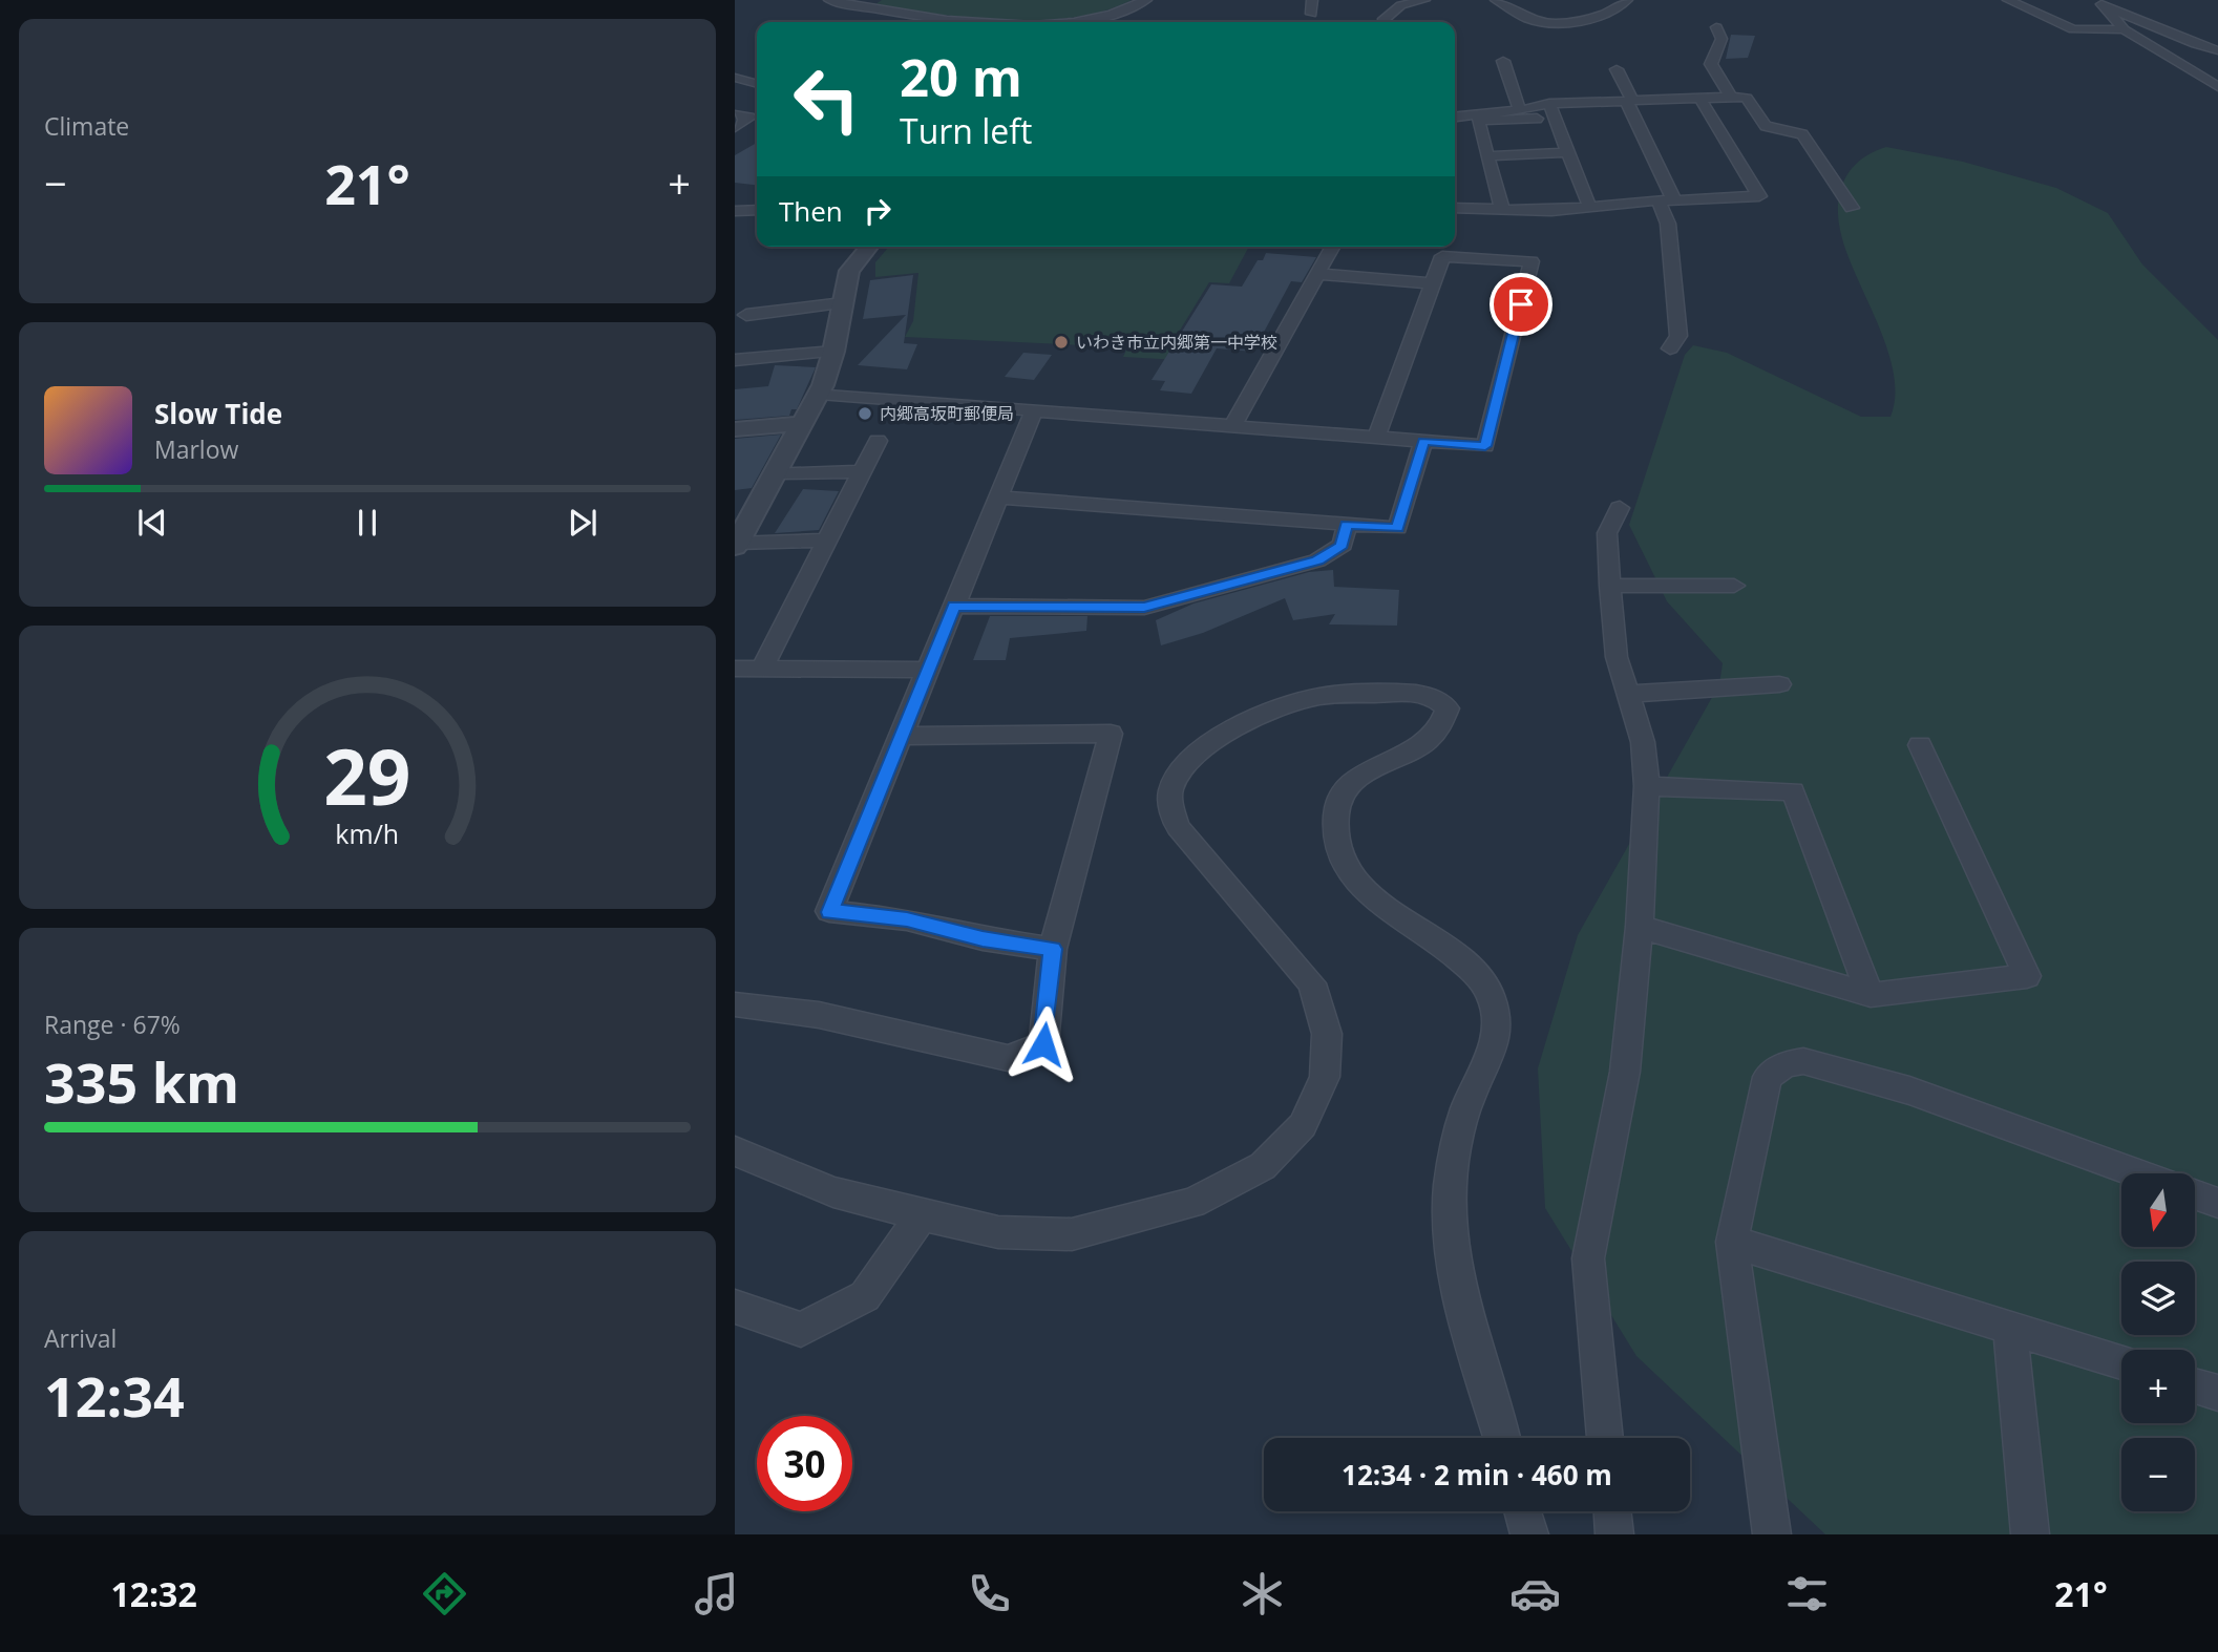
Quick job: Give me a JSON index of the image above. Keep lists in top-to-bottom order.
{
  "places": ["いわき市立内郷第一中学校", "内郷高坂町郵便局"],
  "north": "bottom",
  "page": {
    "tile": [
      "Climate",
      ["Range · 67%", "335 km"],
      ["Arrival", "12:34"]
    ],
    "turn": ["20 m", "Turn left"],
    "heat": ["−", "21°", "+"],
    "then": "Then",
    "song": ["Slow Tide", "Marlow"],
    "map_buttons": ["+", "−"],
    "limit": "30",
    "trip": "12:34 · 2 min · 460 m",
    "tabs": ["12:32", "21°"],
    "gauge": ["29", "km/h"]
  }
}
